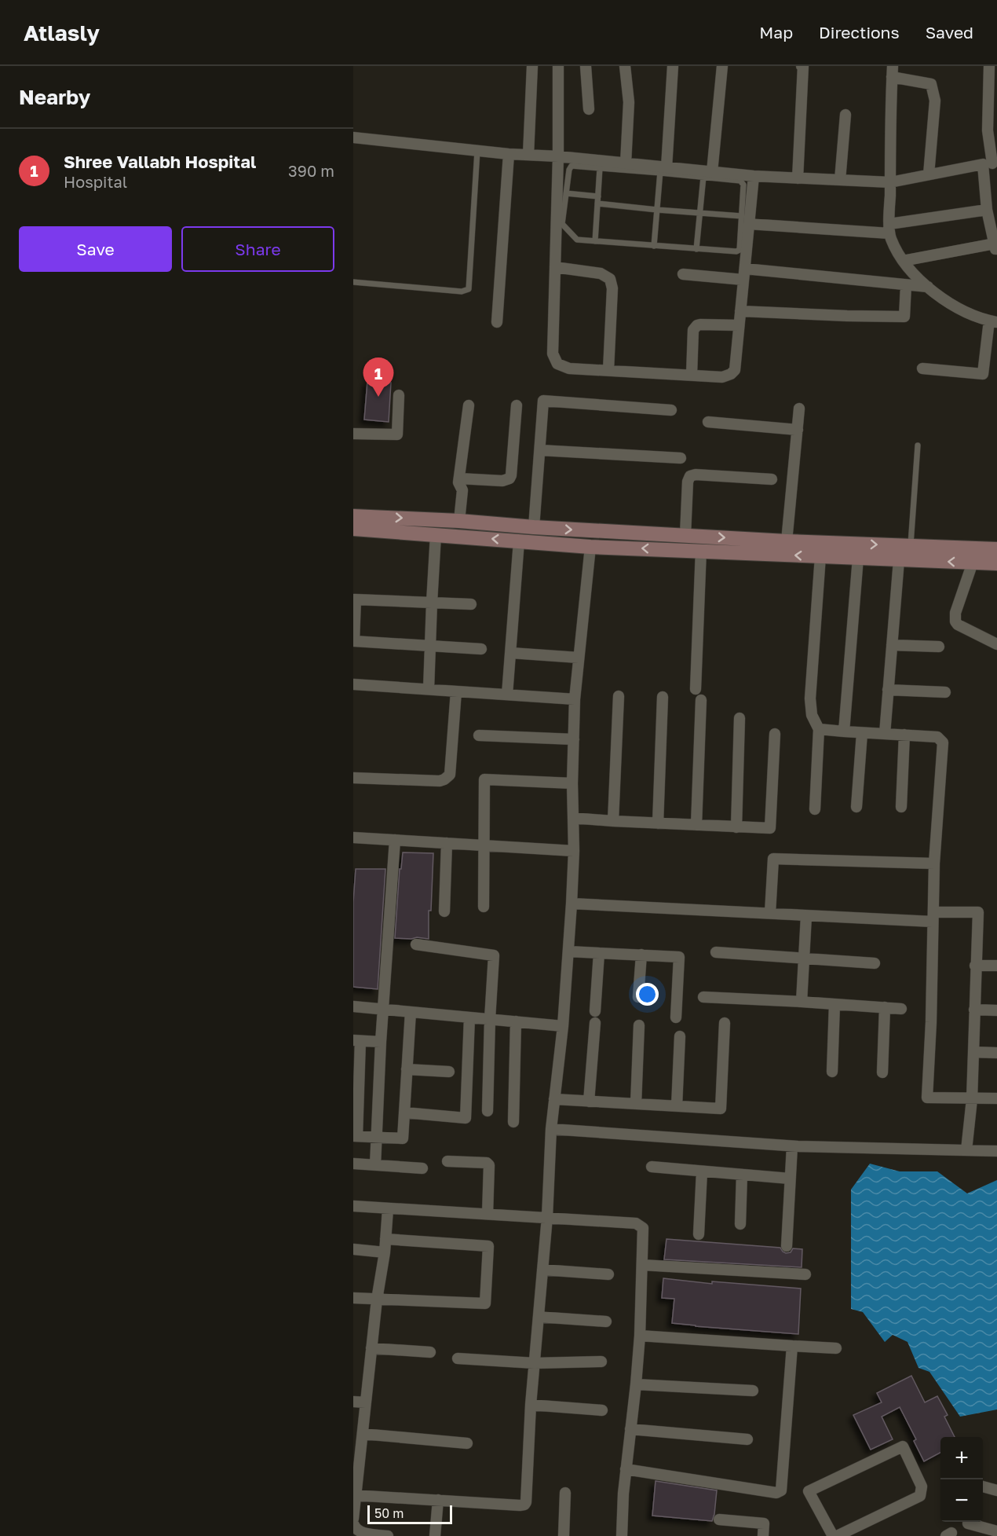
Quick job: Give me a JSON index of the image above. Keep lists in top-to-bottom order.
{
  "scale_bar": "50 m",
  "page": {
    "header": "Atlasly",
    "nav": ["Map", "Directions", "Saved"],
    "heading": "Nearby",
    "list": [
      {
        "mark": "1",
        "name": "Shree Vallabh Hospital",
        "note": "Hospital",
        "value": "390 m"
      }
    ],
    "buttons": ["Save", "Share"],
    "pins": "1",
    "map_buttons": ["+", "−"],
    "scale": "50 m"
  }
}
